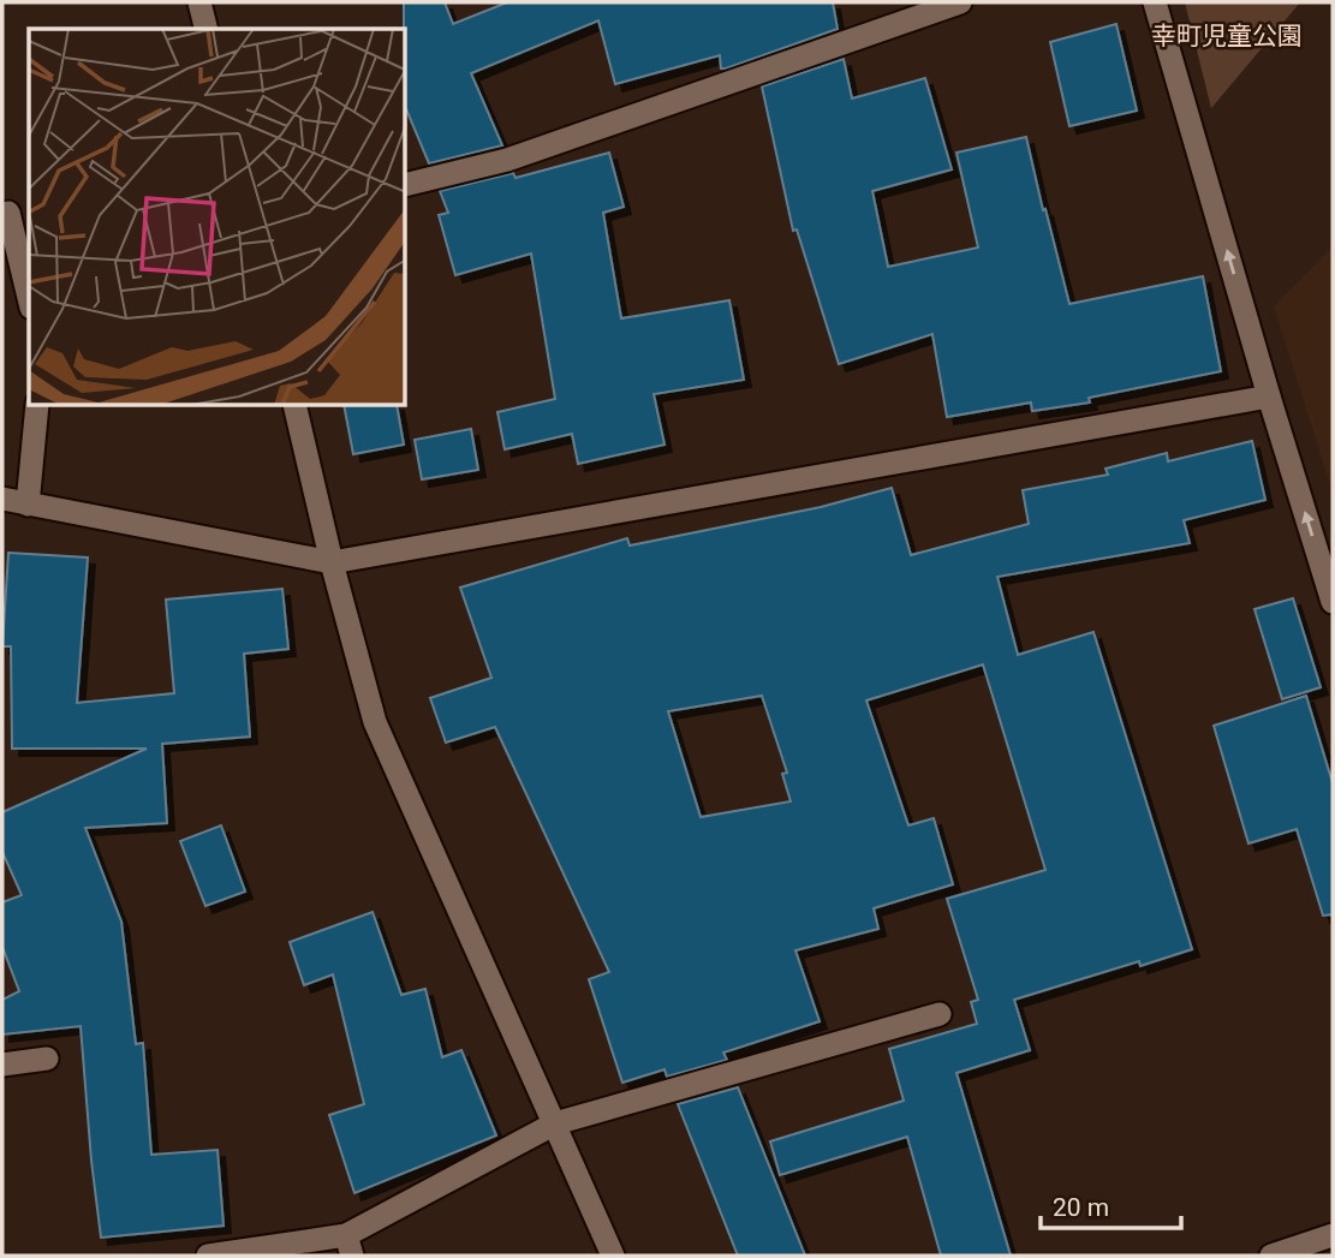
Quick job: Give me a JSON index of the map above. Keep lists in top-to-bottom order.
{
  "parks": ["幸町児童公園"],
  "scale_bar": "20 m"
}
